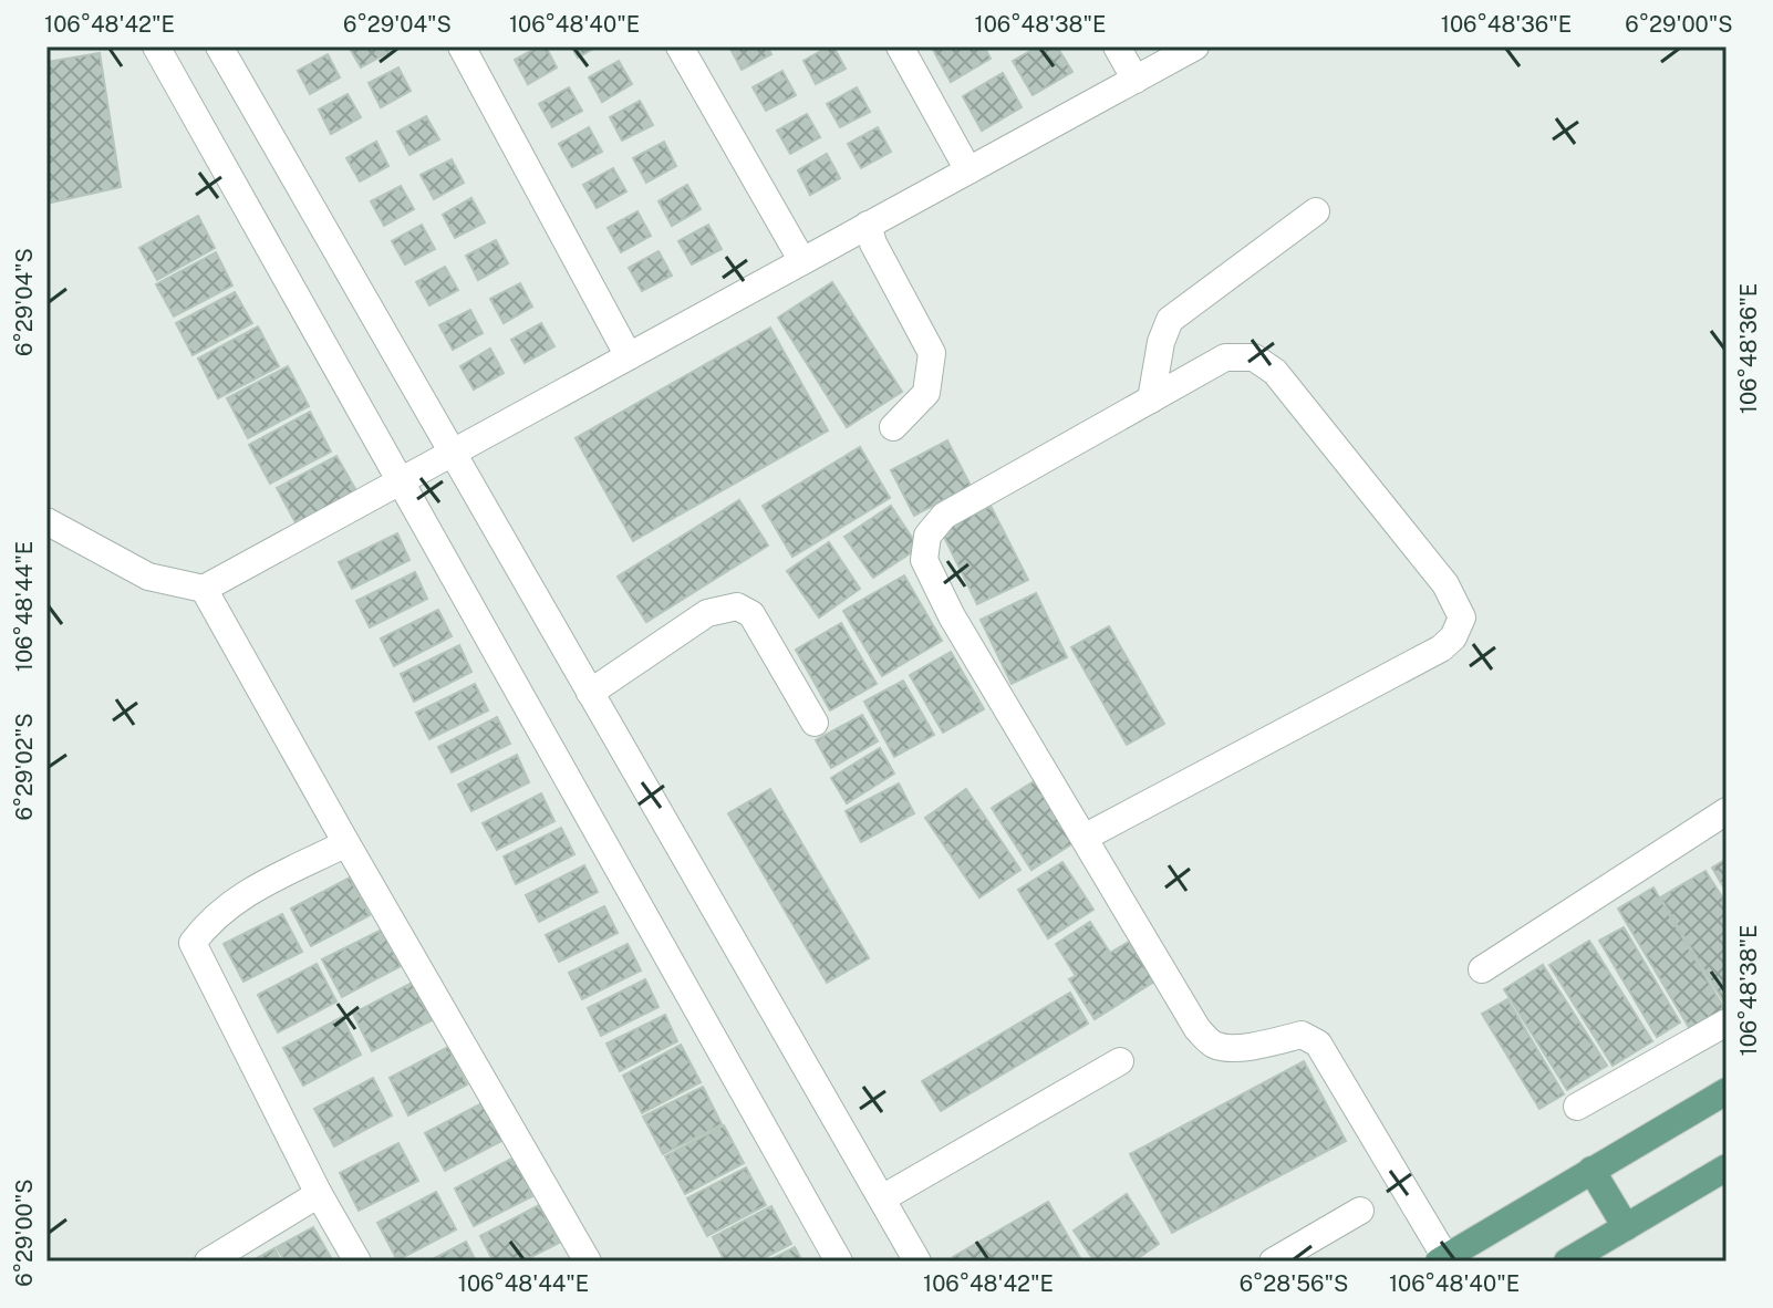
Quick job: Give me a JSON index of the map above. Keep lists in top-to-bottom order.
{
  "coordinates": [
    "106°48'42\"E",
    "6°29'04\"S",
    "106°48'40\"E",
    "106°48'38\"E",
    "106°48'36\"E",
    "6°29'00\"S",
    "106°48'44\"E",
    "6°29'02\"S",
    "6°28'56\"S"
  ]
}
